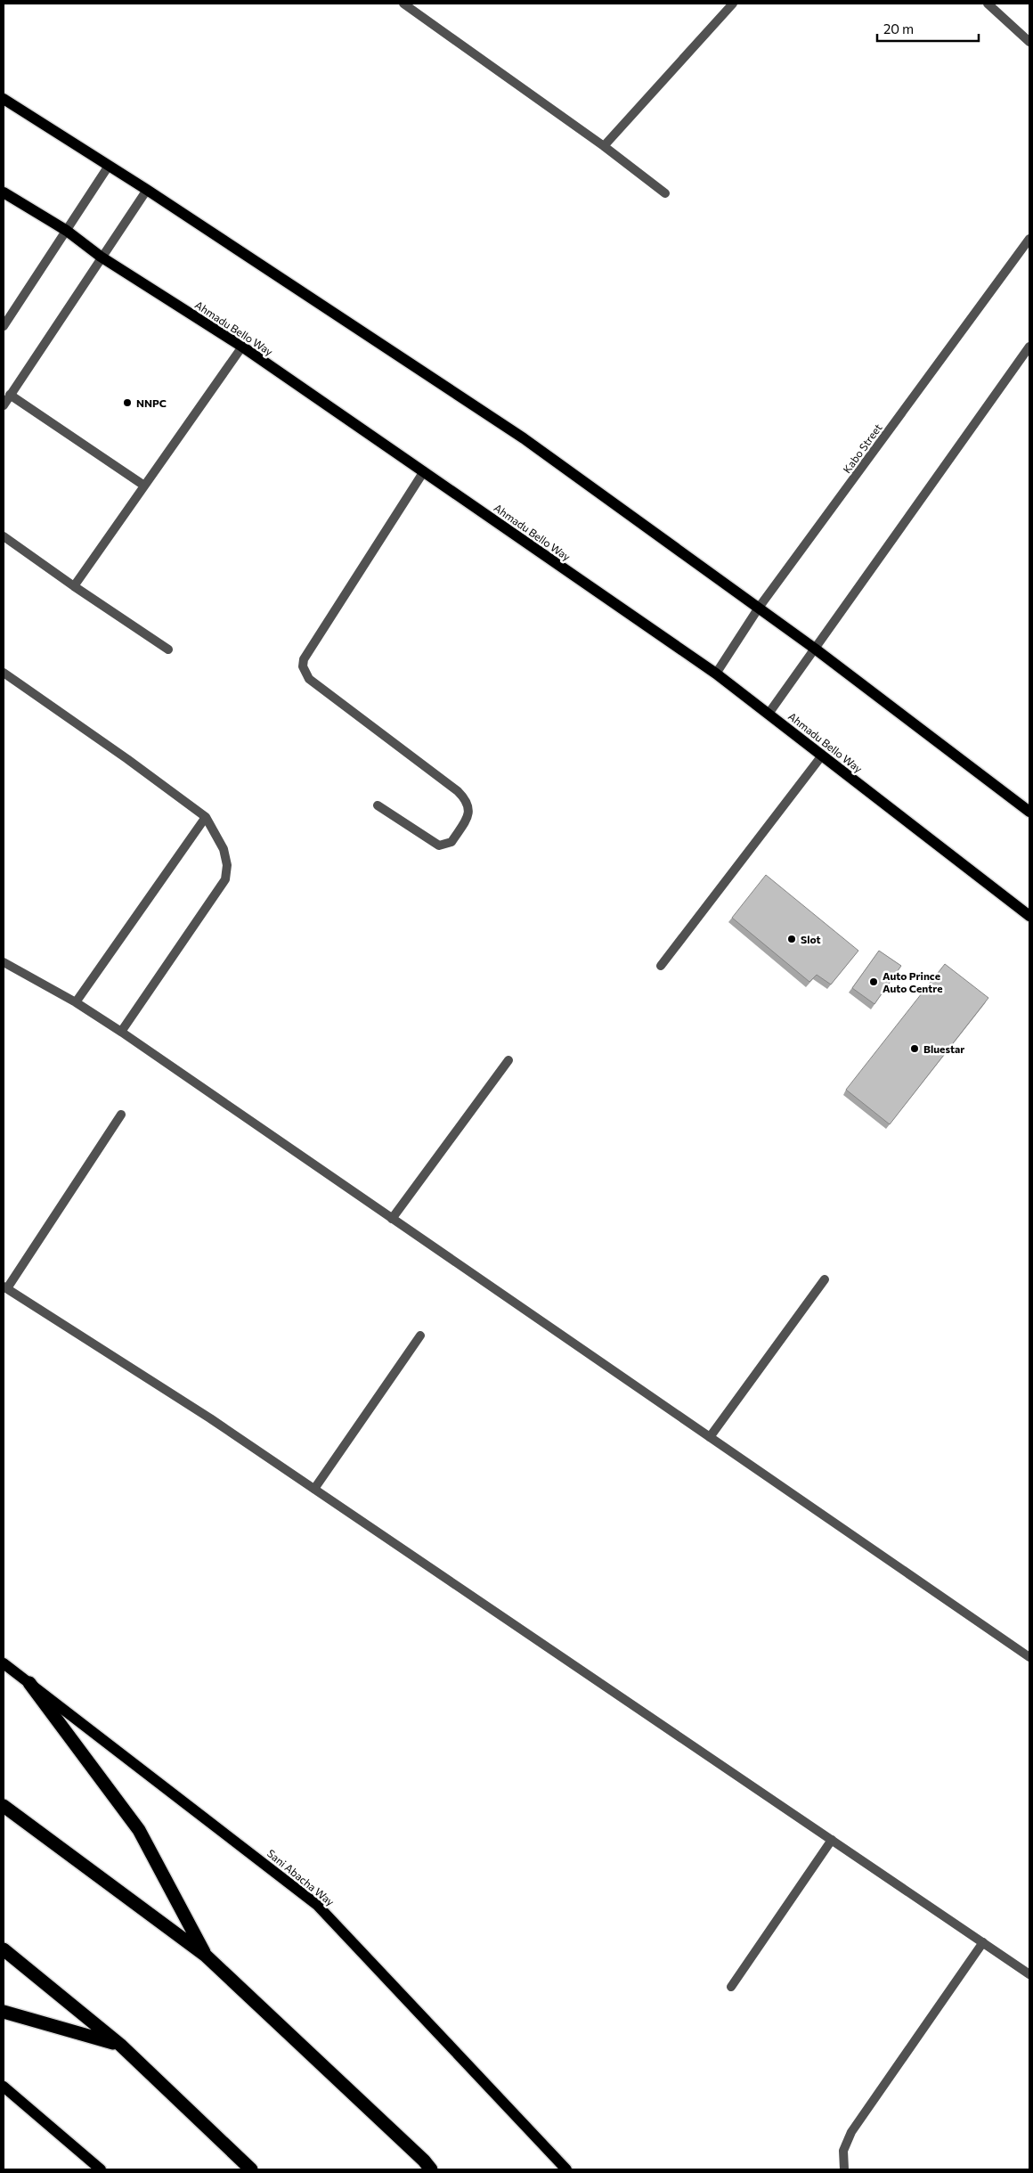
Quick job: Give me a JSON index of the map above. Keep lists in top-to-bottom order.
{
  "streets": {
    "main road": ["Ahmadu Bello Way", "Sani Abacha Way"],
    "street": ["Kabo Street"]
  },
  "crossings": [
    ["Ahmadu Bello Way", "Kabo Street"]
  ],
  "places": [
    "NNPC",
    "Slot",
    "Auto Prince Auto Centre",
    "Bluestar"
  ],
  "scale_bar": "20 m"
}
